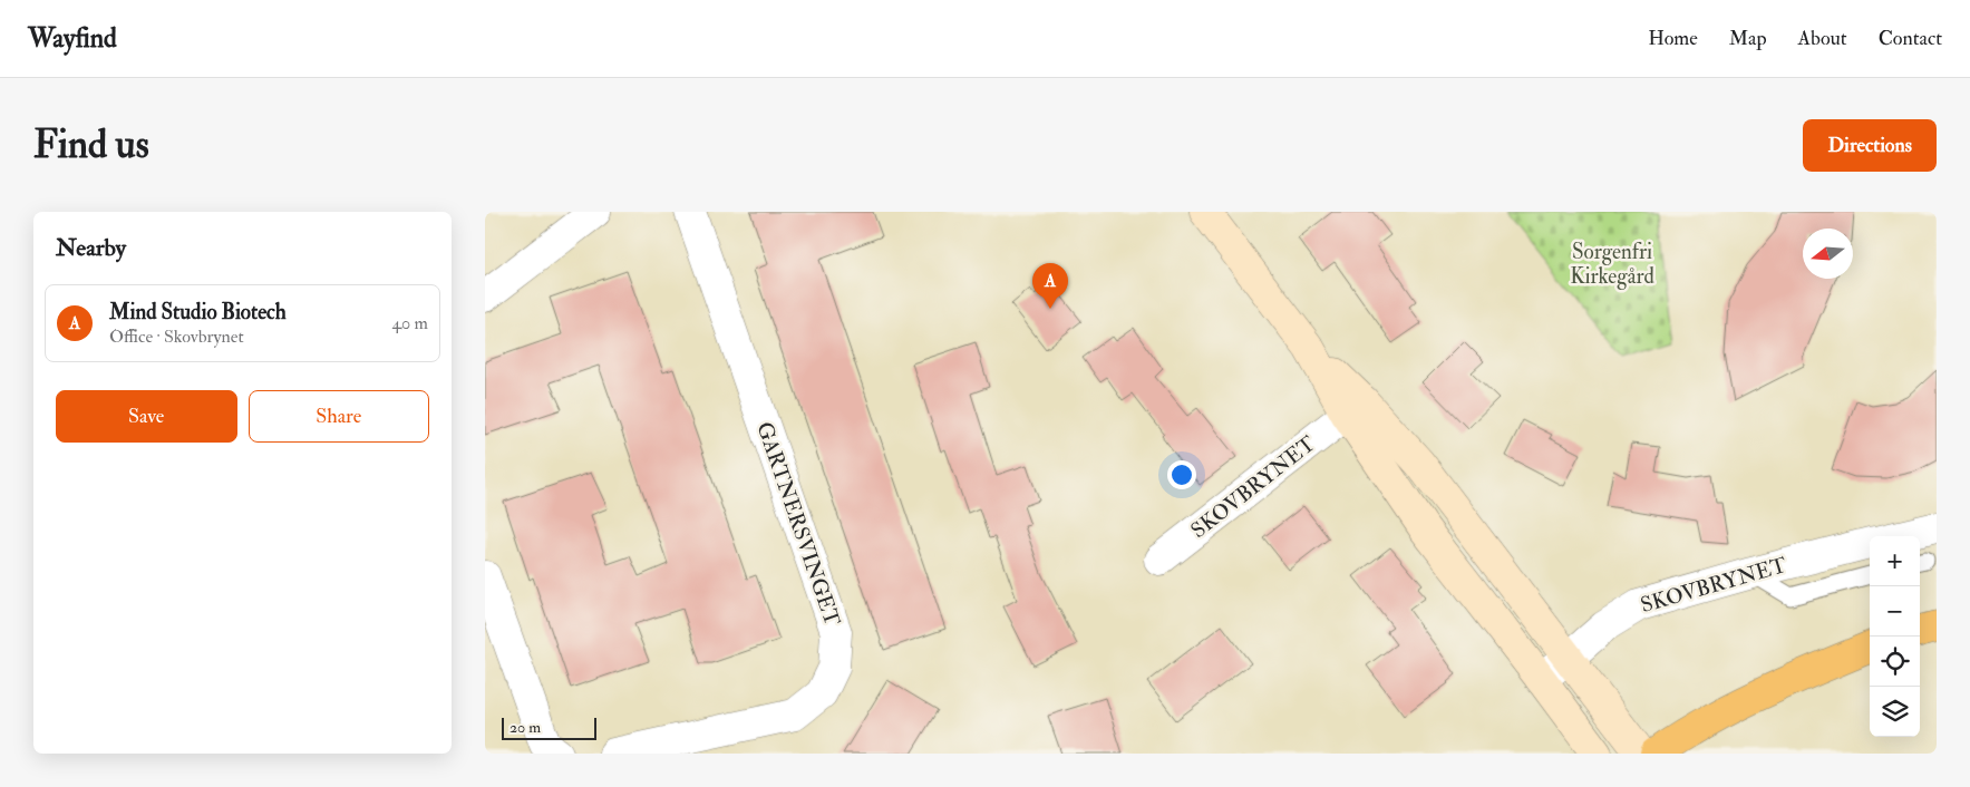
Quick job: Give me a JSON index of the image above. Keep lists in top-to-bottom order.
{
  "streets": {
    "street": ["SKOVBRYNET", "GARTNERSVINGET"]
  },
  "parks": ["Sorgenfri Kirkegård"],
  "scale_bar": "20 m",
  "north": "left",
  "page": {
    "header": "Wayfind",
    "nav": [
      "Home",
      "Map",
      "About",
      "Contact"
    ],
    "buttons": [
      "Directions",
      ["Save", "Share"]
    ],
    "title": "Find us",
    "heading": "Nearby",
    "pins": "A",
    "list": [
      {
        "mark": "A",
        "name": "Mind Studio Biotech",
        "note": "Office · Skovbrynet",
        "value": "40 m"
      }
    ],
    "map_buttons": ["+", "−"],
    "scale": "20 m"
  }
}
